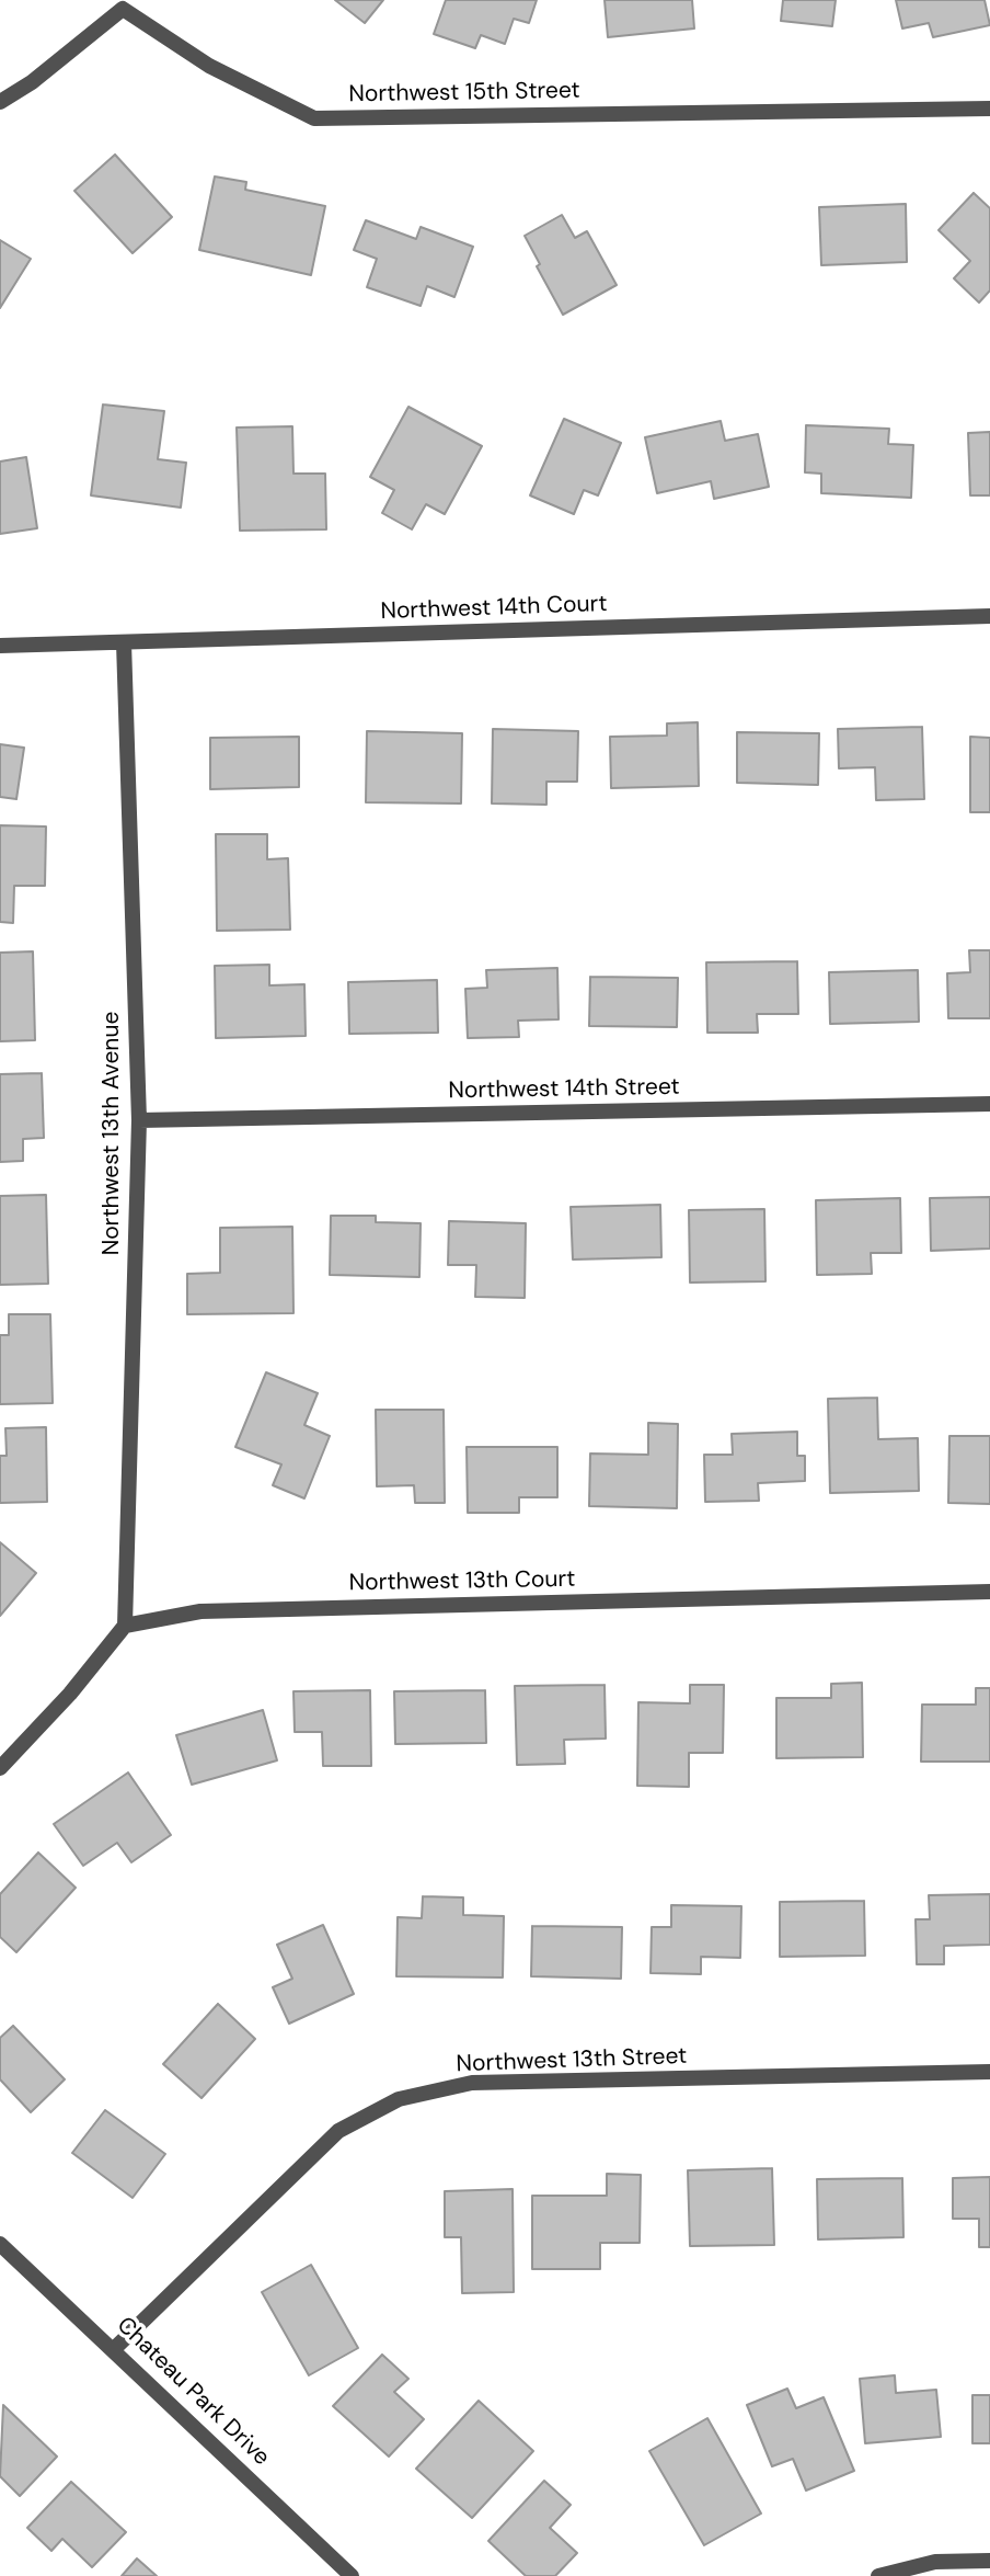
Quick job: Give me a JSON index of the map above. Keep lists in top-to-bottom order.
{
  "streets": {
    "street": [
      "Northwest 15th Street",
      "Northwest 14th Court",
      "Northwest 14th Street",
      "Northwest 13th Avenue",
      "Northwest 13th Court",
      "Northwest 13th Street",
      "Chateau Park Drive"
    ]
  },
  "crossings": [
    ["Northwest 14th Court", "Northwest 13th Avenue"],
    ["Northwest 14th Street", "Northwest 13th Avenue"],
    ["Northwest 13th Avenue", "Northwest 13th Court"],
    ["Northwest 13th Street", "Chateau Park Drive"]
  ]
}
